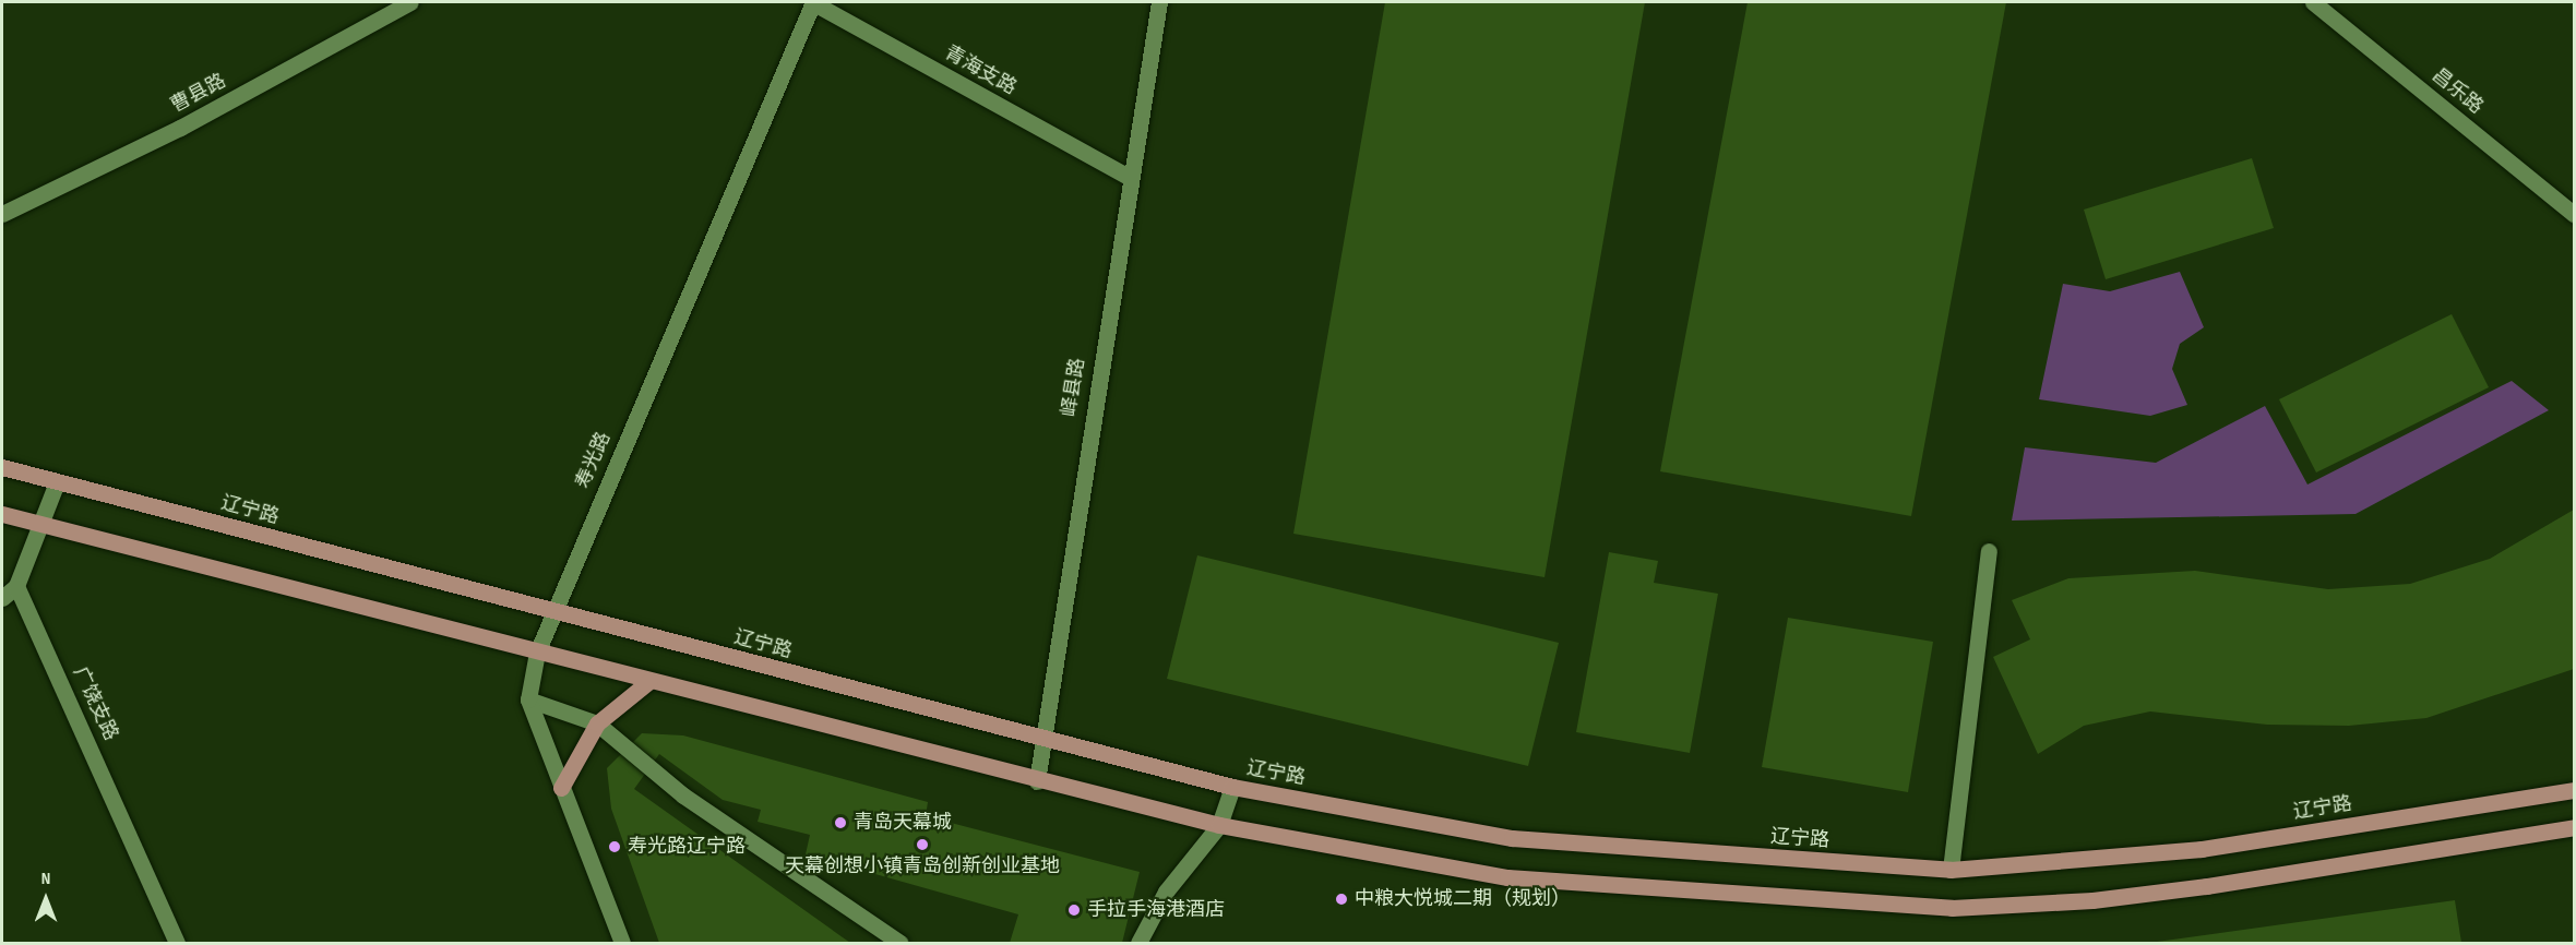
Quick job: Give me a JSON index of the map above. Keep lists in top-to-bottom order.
{
  "streets": {
    "main road": ["辽宁路"],
    "street": [
      "青海支路",
      "昌乐路",
      "曹县路",
      "峄县路",
      "寿光路",
      "广饶支路"
    ]
  },
  "crossings": [
    ["青海支路", "峄县路"],
    ["青海支路", "寿光路"],
    ["峄县路", "辽宁路"],
    ["寿光路", "辽宁路"]
  ],
  "places": [
    "青岛天幕城",
    "天幕创想小镇青岛创新创业基地",
    "寿光路辽宁路",
    "中粮大悦城二期（规划）",
    "手拉手海港酒店"
  ],
  "north": "top"
}
